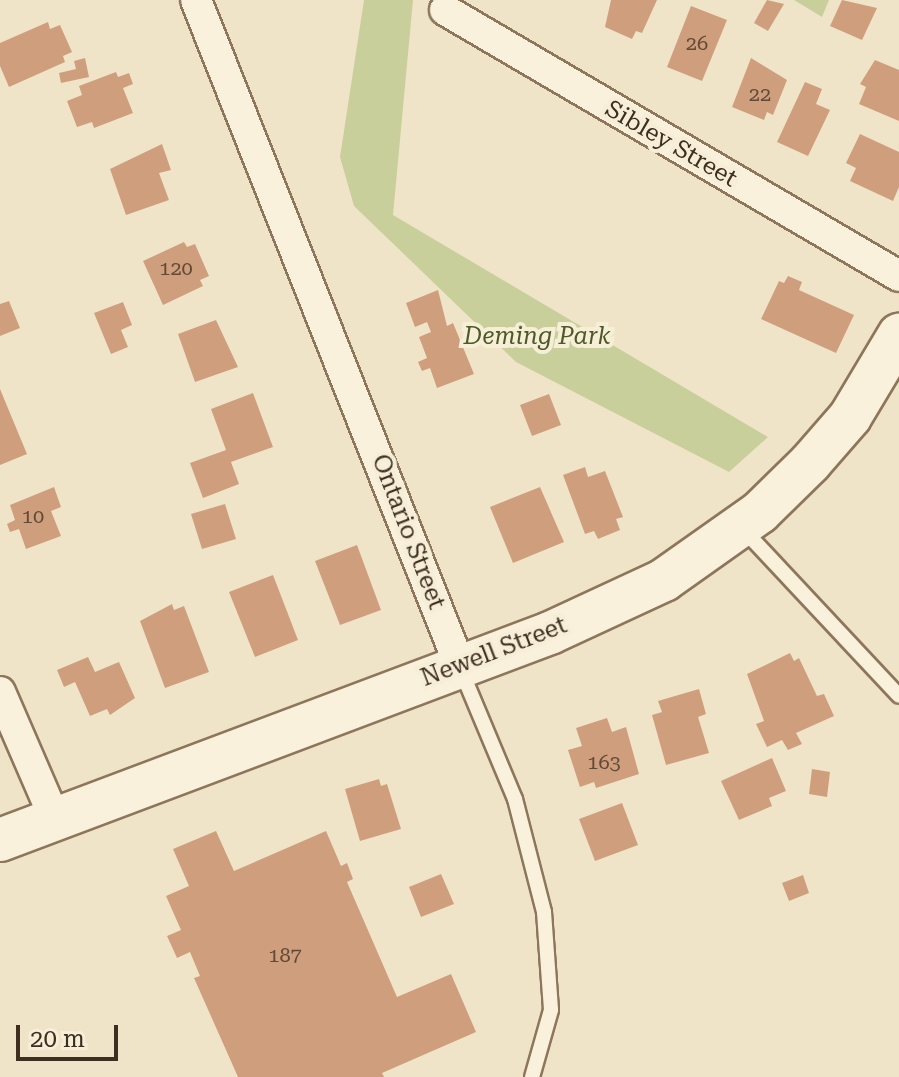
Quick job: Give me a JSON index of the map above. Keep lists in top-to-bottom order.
{
  "streets": {
    "street": ["Sibley Street", "Ontario Street", "Newell Street"]
  },
  "crossings": [
    ["Ontario Street", "Newell Street"]
  ],
  "parks": ["Deming Park"],
  "house_numbers": [
    "26",
    "22",
    "120",
    "10",
    "163",
    "187"
  ],
  "scale_bar": "20 m"
}
